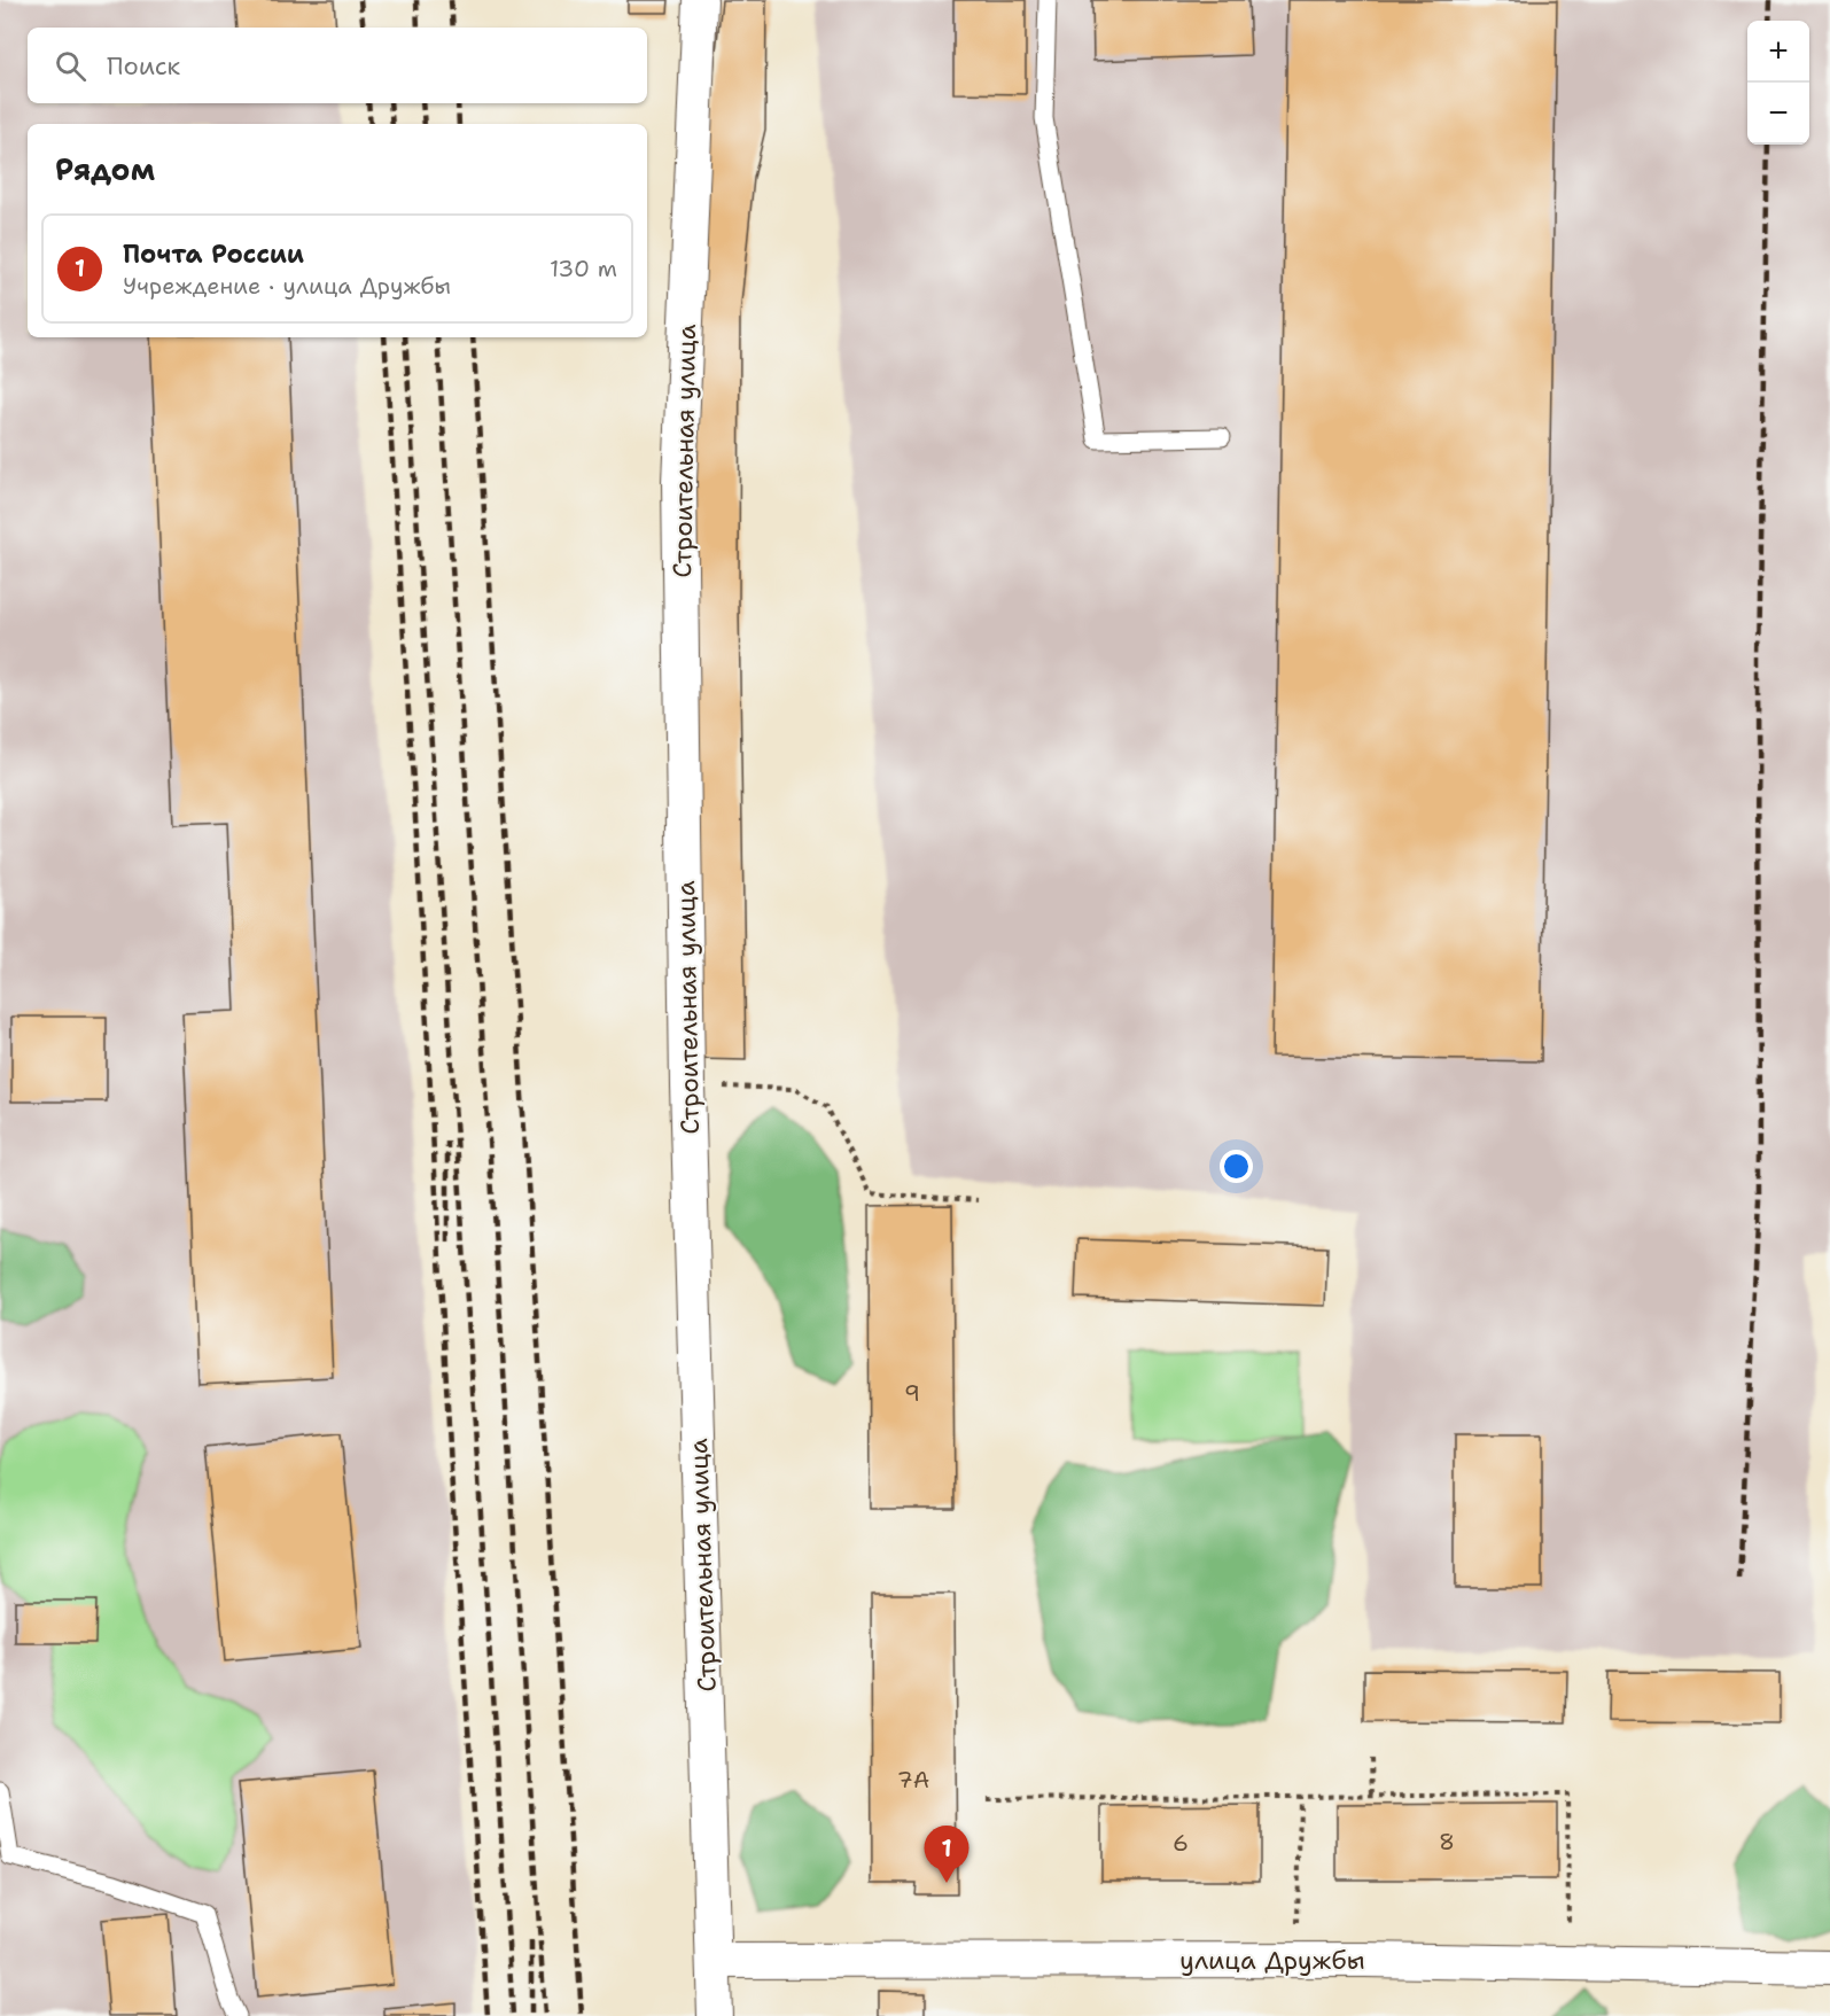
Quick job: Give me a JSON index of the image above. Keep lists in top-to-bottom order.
{
  "streets": {
    "street": ["Строительная улица", "улица Дружбы"]
  },
  "crossings": [
    ["Строительная улица", "улица Дружбы"]
  ],
  "house_numbers": [
    "9",
    "7А",
    "8",
    "6"
  ],
  "page": {
    "map_buttons": ["+", "−"],
    "search": "Поиск",
    "heading": "Рядом",
    "list": [
      {
        "mark": "1",
        "name": "Почта России",
        "note": "Учреждение · улица Дружбы",
        "value": "130 m"
      }
    ],
    "pins": "1"
  }
}
